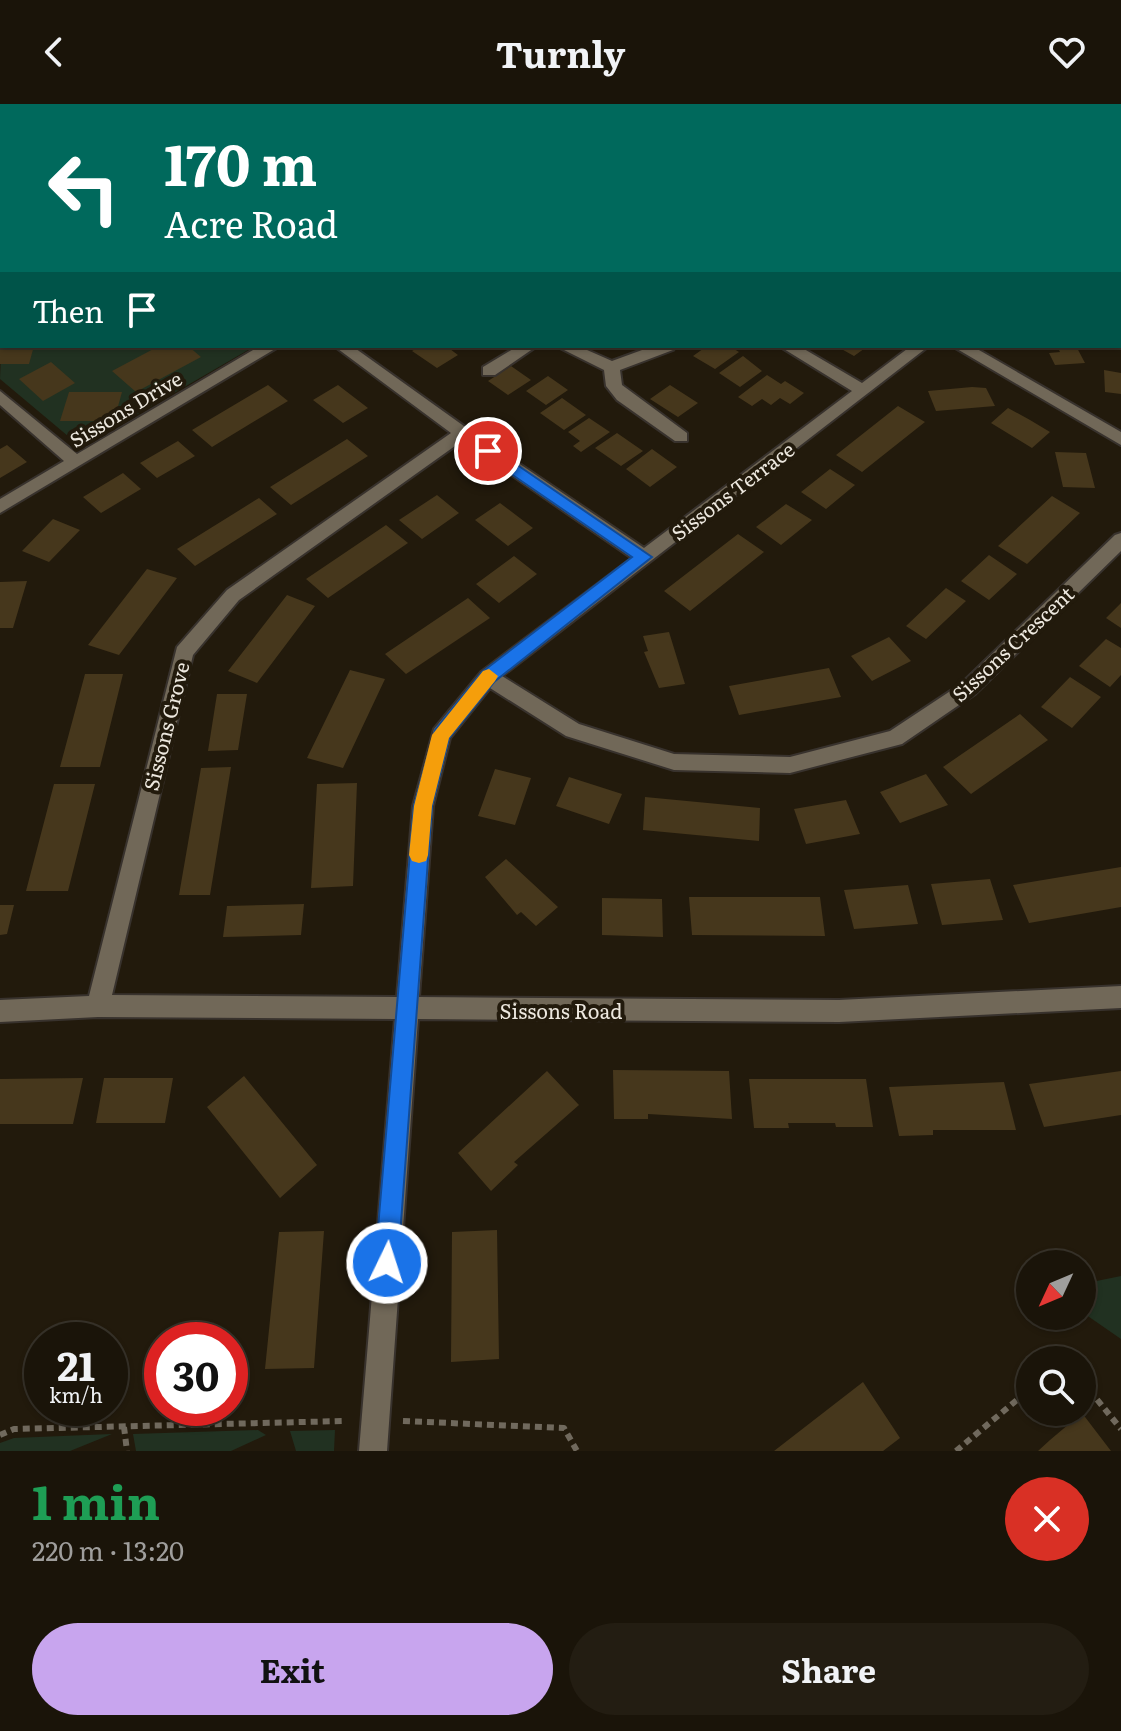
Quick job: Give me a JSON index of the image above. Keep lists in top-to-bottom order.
{
  "streets": {
    "street": [
      "Sissons Drive",
      "Sissons Terrace",
      "Sissons Crescent",
      "Sissons Grove",
      "Sissons Road"
    ]
  },
  "crossings": [
    ["Sissons Terrace", "Sissons Crescent"],
    ["Sissons Terrace", "Sissons Road"],
    ["Sissons Grove", "Sissons Road"]
  ],
  "north": "bottom left",
  "page": {
    "header": "Turnly",
    "turn": ["170 m", "Acre Road"],
    "then": "Then",
    "speed": "21 km/h",
    "limit": "30",
    "heading": ["1 min", "220 m · 13:20"],
    "buttons": ["Exit", "Share"]
  }
}
